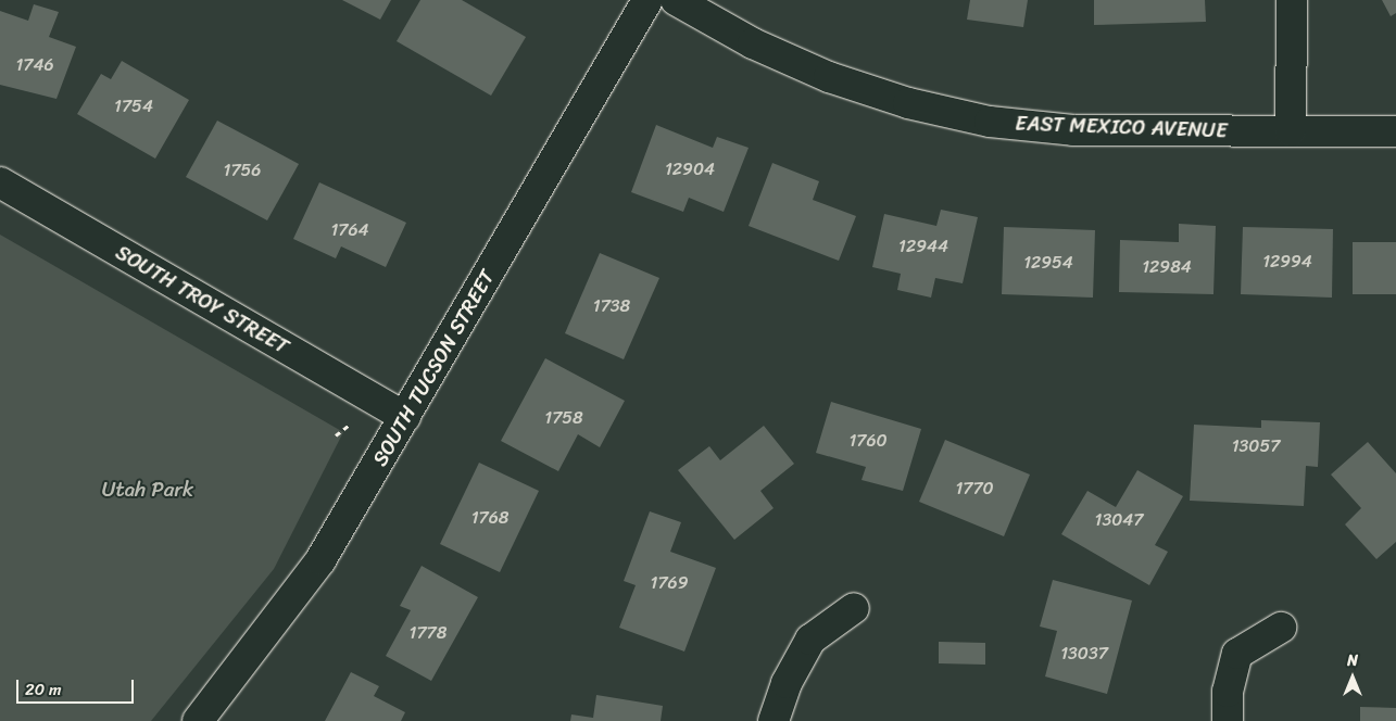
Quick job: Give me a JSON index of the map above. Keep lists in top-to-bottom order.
{
  "streets": {
    "street": ["EAST MEXICO AVENUE", "SOUTH TROY STREET", "SOUTH TUCSON STREET"]
  },
  "crossings": [
    ["SOUTH TROY STREET", "SOUTH TUCSON STREET"]
  ],
  "parks": ["Utah Park"],
  "house_numbers": [
    "1746",
    "1754",
    "12904",
    "1756",
    "1764",
    "12944",
    "12994",
    "12954",
    "12984",
    "1738",
    "1758",
    "1760",
    "13057",
    "1770",
    "1768",
    "13047",
    "1769",
    "1778",
    "13037"
  ],
  "scale_bar": "20 m",
  "north": "top"
}
